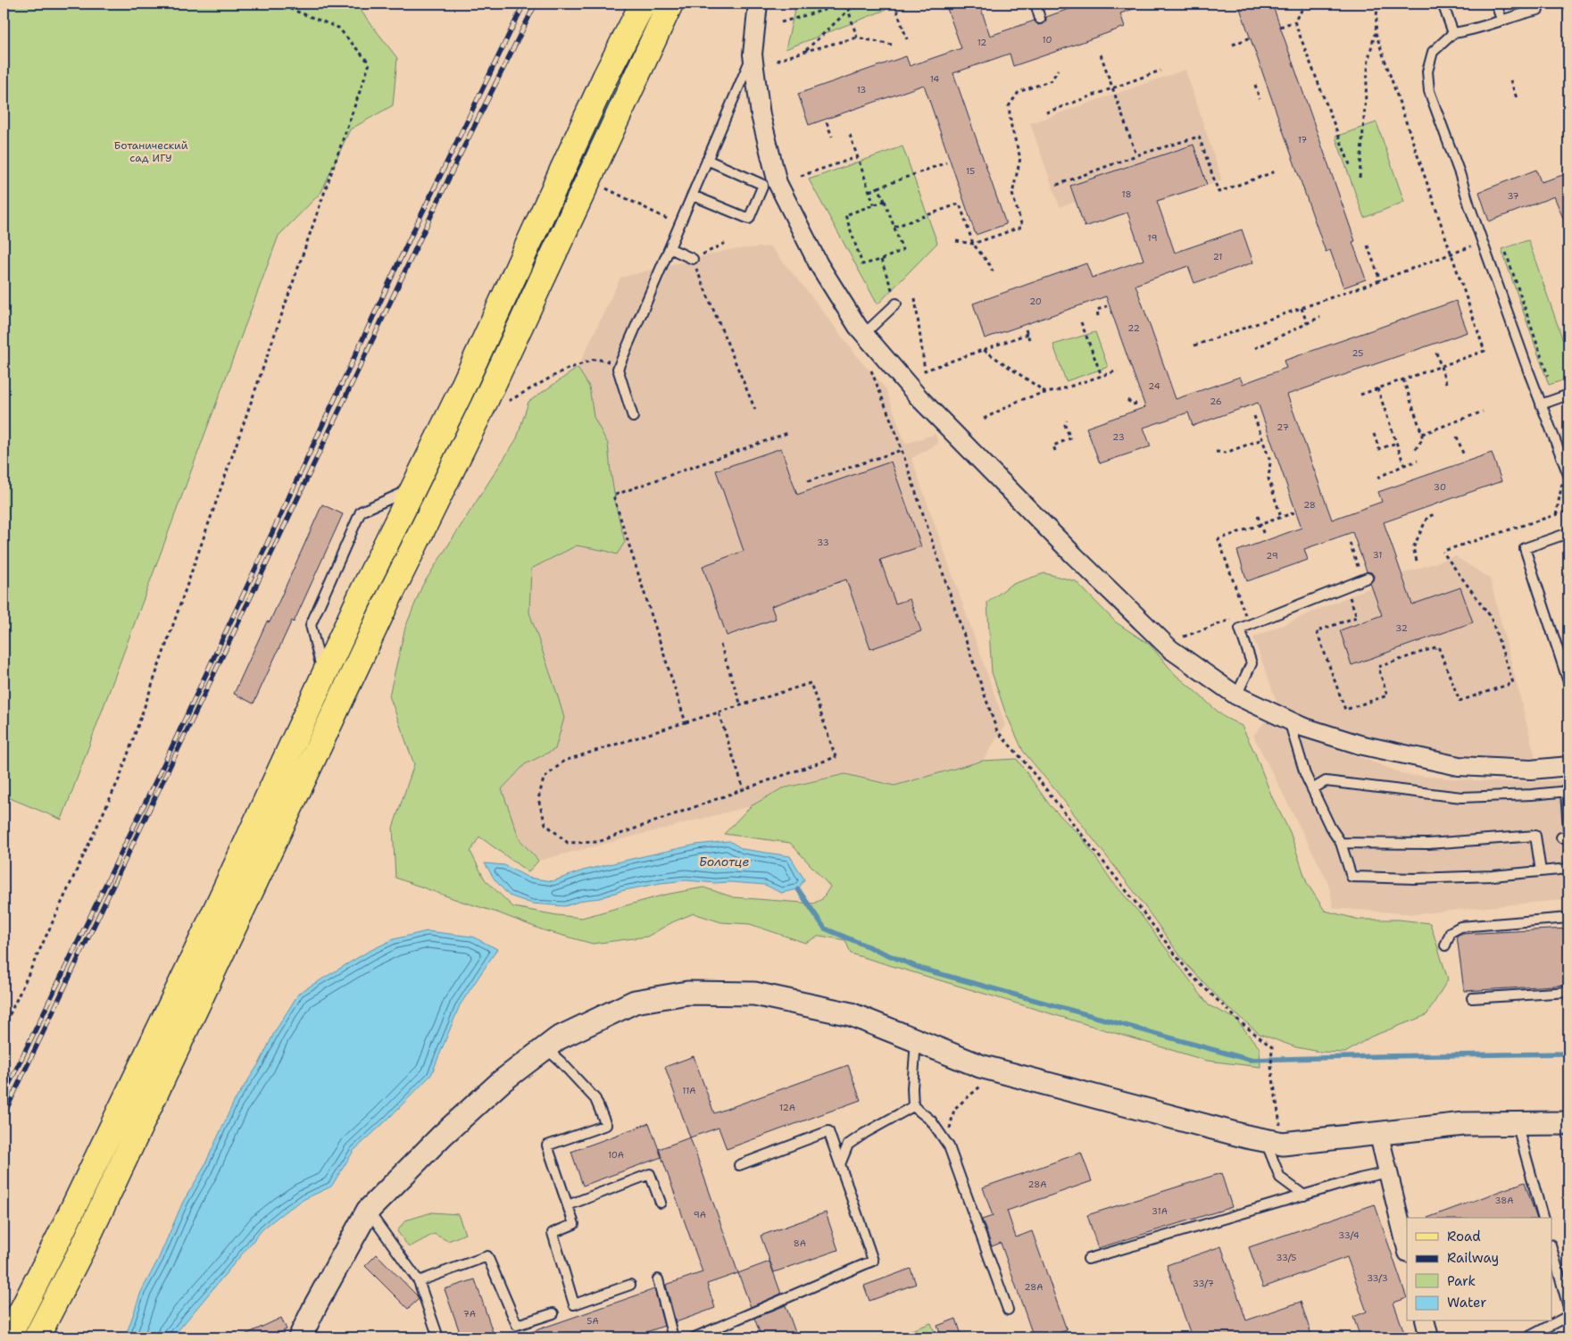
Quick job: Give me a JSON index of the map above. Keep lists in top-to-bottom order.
{
  "water": ["Болотце"],
  "parks": ["Ботанический сад ИГУ"],
  "house_numbers": [
    "10",
    "12",
    "14",
    "13",
    "17",
    "15",
    "18",
    "37",
    "19",
    "21",
    "20",
    "22",
    "25",
    "24",
    "26",
    "27",
    "23",
    "30",
    "28",
    "33",
    "31",
    "29",
    "32",
    "11А",
    "12А",
    "10А",
    "28А",
    "38А",
    "31А",
    "9А",
    "33/4",
    "8А",
    "33/5",
    "33/3",
    "33/7",
    "28А",
    "7А",
    "5А"
  ],
  "legend": [
    "Road",
    "Railway",
    "Park",
    "Water"
  ]
}
